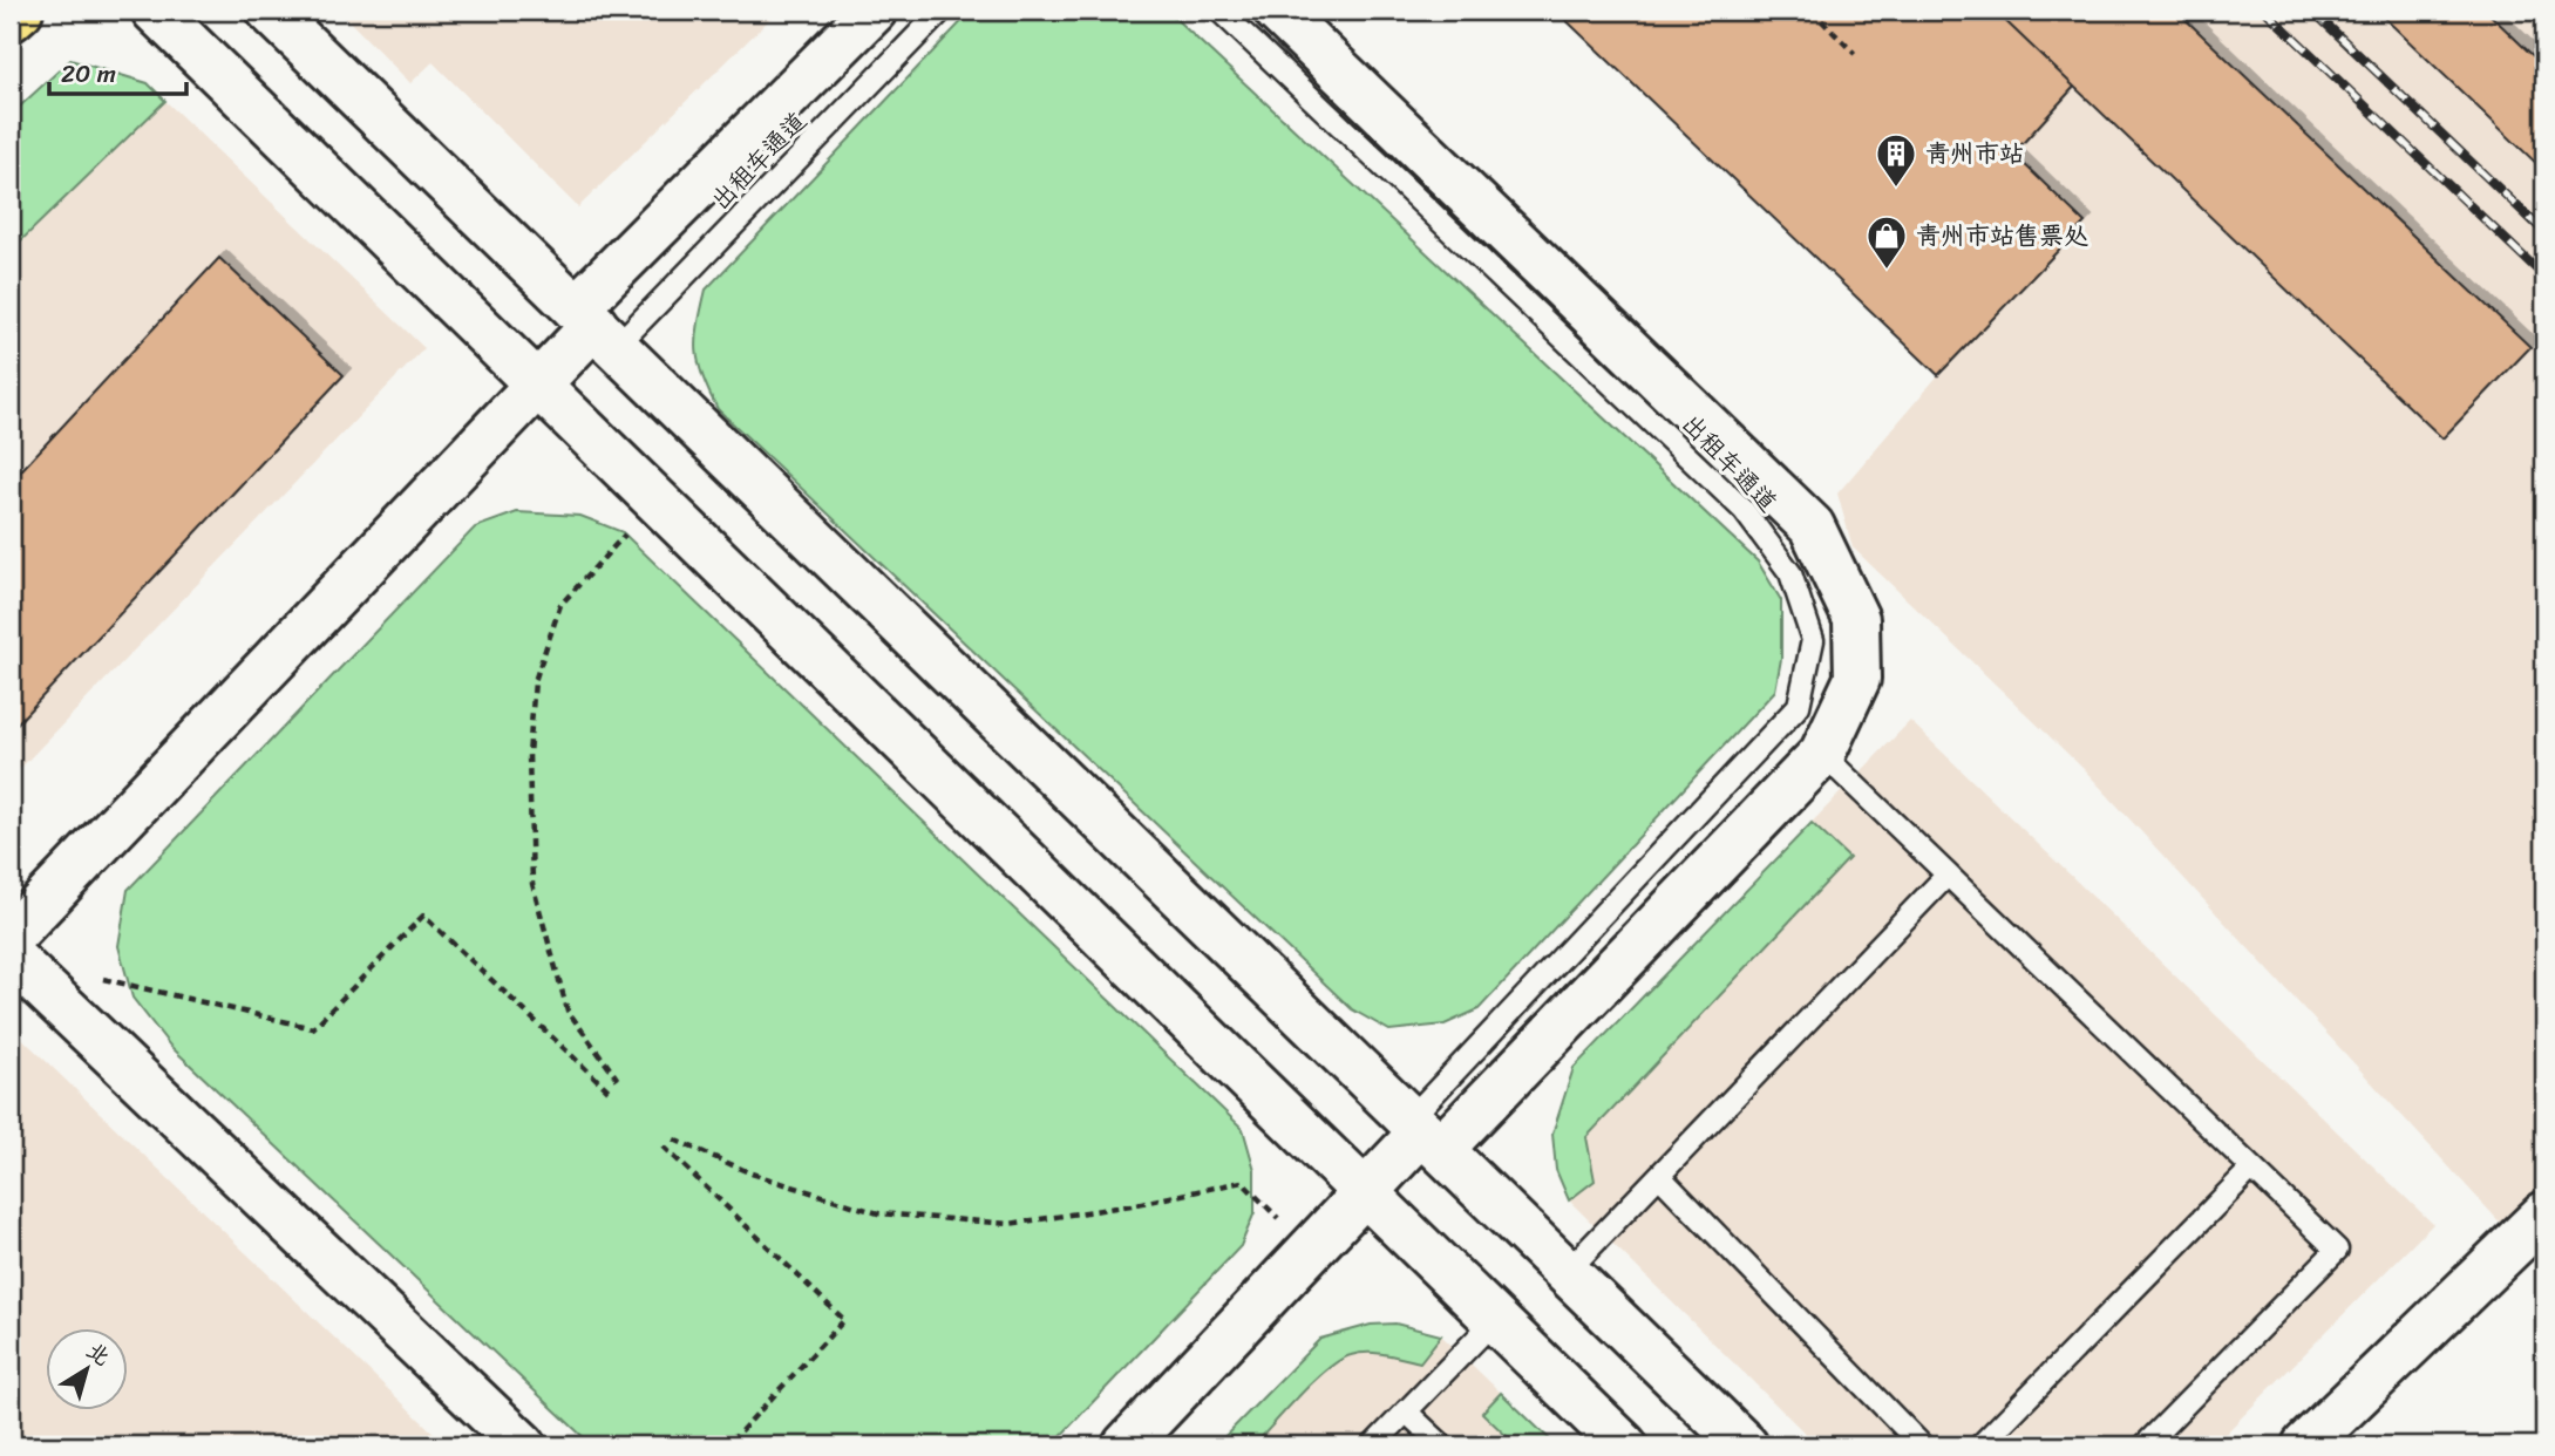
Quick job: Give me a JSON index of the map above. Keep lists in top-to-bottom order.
{
  "streets": {
    "lane": ["出租车通道"]
  },
  "places": {
    "building": ["青州市站"],
    "shop": ["青州市站售票处"]
  },
  "scale_bar": "20 m",
  "north": "top right"
}
